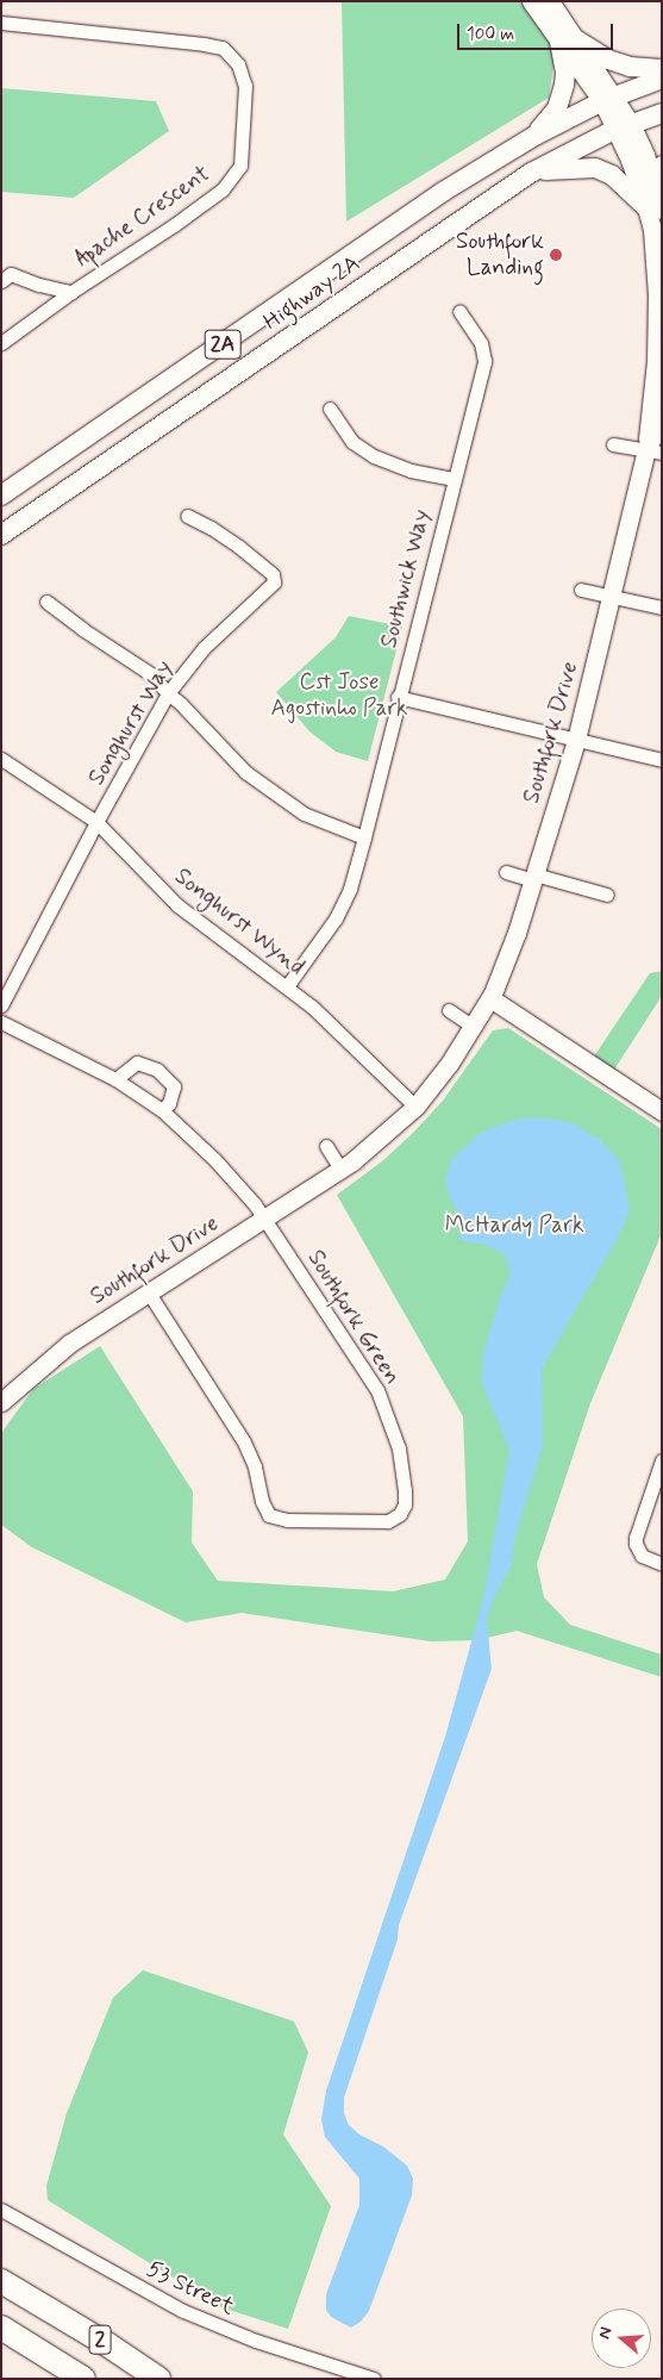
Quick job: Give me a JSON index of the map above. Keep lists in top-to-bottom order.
{
  "streets": {
    "highway": ["2"],
    "main road": ["Highway 2A", "2A"],
    "street": [
      "Apache Crescent",
      "Southwick Way",
      "Songhurst Way",
      "Southfork Drive",
      "Songhurst Wynd",
      "Southfork Green",
      "53 Street"
    ]
  },
  "crossings": [
    ["Highway 2A", "Southfork Drive"],
    ["Southwick Way", "Songhurst Wynd"],
    ["Songhurst Way", "Songhurst Wynd"],
    ["Southfork Drive", "Songhurst Wynd"],
    ["Southfork Drive", "Southfork Green"]
  ],
  "parks": ["Cst Jose Agostinho Park", "McHardy Park"],
  "places": ["Southfork Landing"],
  "scale_bar": "100 m",
  "north": "left"
}
